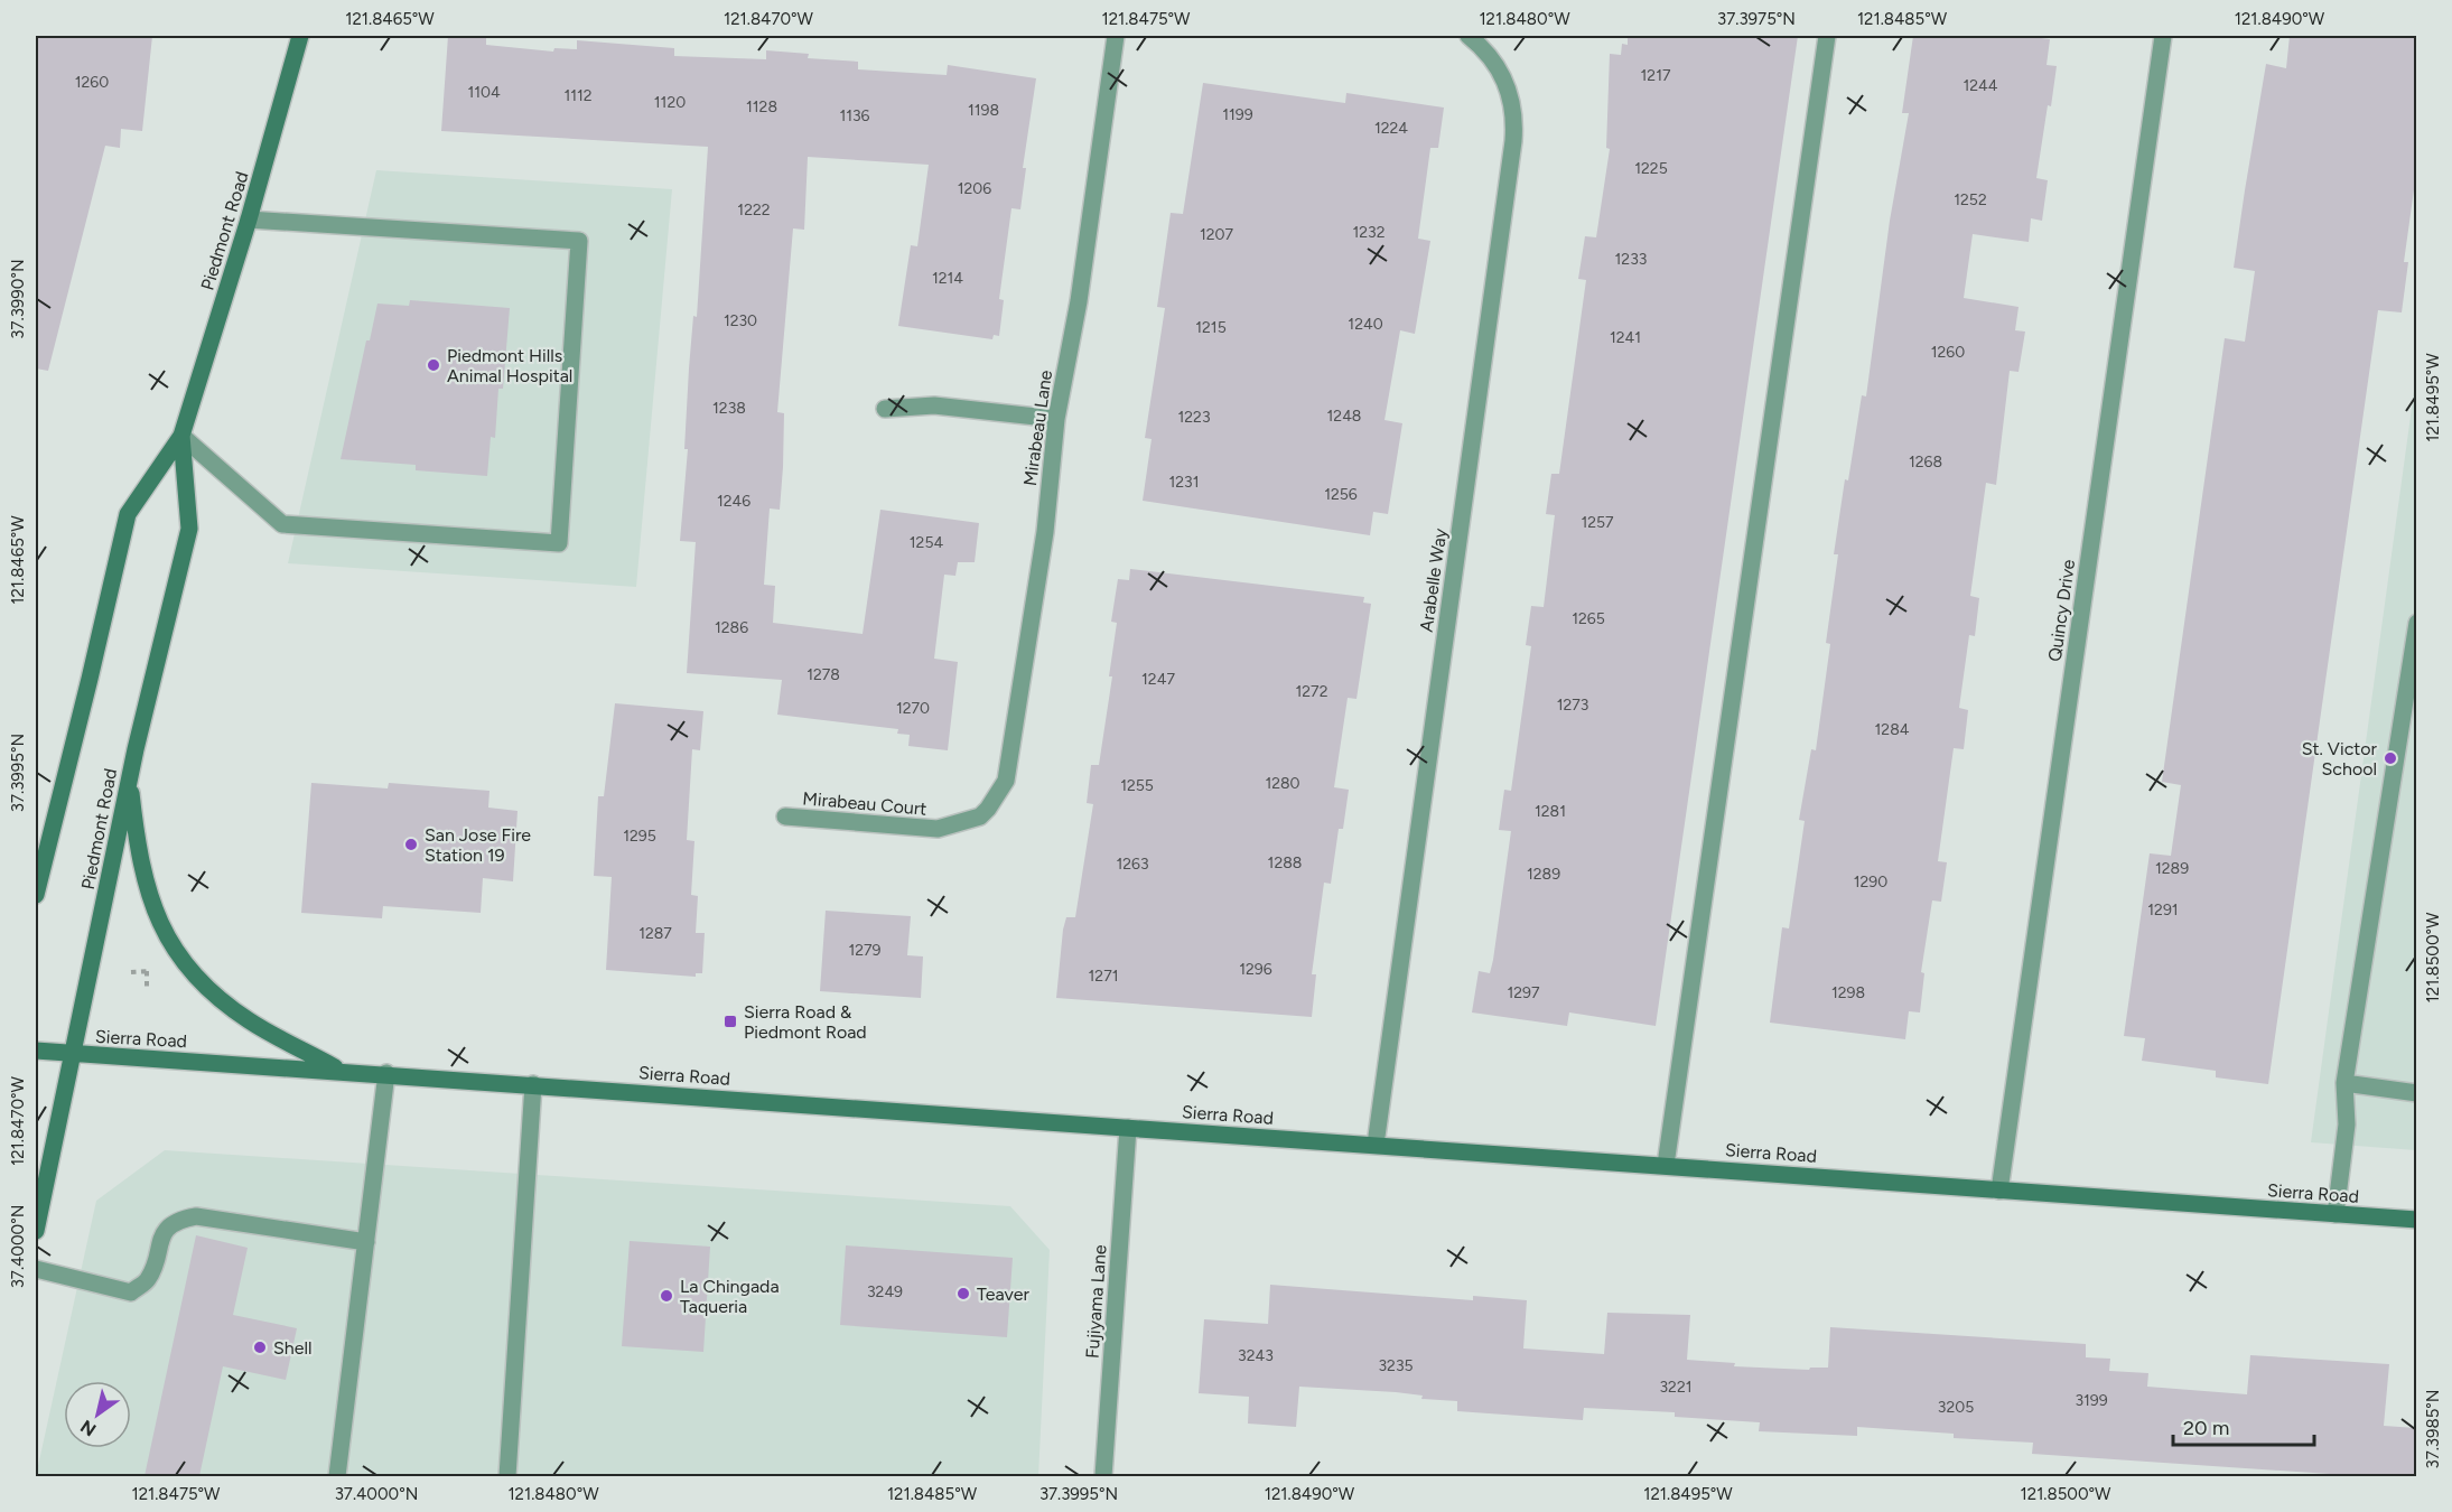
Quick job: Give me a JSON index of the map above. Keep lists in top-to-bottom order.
{
  "streets": {
    "street": [
      "Piedmont Road",
      "Mirabeau Lane",
      "Arabelle Way",
      "Quincy Drive",
      "Mirabeau Court",
      "Sierra Road",
      "Fujiyama Lane"
    ]
  },
  "crossings": [
    ["Piedmont Road", "Sierra Road"],
    ["Mirabeau Lane", "Mirabeau Court"],
    ["Arabelle Way", "Sierra Road"],
    ["Quincy Drive", "Sierra Road"],
    ["Sierra Road", "Fujiyama Lane"]
  ],
  "places": {
    "other": [
      "Piedmont Hills Animal Hospital",
      "St. Victor School",
      "San Jose Fire Station 19",
      "Teaver",
      "La Chingada Taqueria",
      "Shell"
    ],
    "transit": ["Sierra Road & Piedmont Road"]
  },
  "house_numbers": [
    "1217",
    "1260",
    "1244",
    "1104",
    "1112",
    "1120",
    "1128",
    "1198",
    "1199",
    "1136",
    "1224",
    "1225",
    "1206",
    "1252",
    "1222",
    "1232",
    "1207",
    "1233",
    "1214",
    "1230",
    "1240",
    "1215",
    "1241",
    "1260",
    "1238",
    "1248",
    "1223",
    "1268",
    "1231",
    "1256",
    "1246",
    "1257",
    "1254",
    "1265",
    "1286",
    "1278",
    "1247",
    "1272",
    "1273",
    "1270",
    "1284",
    "1280",
    "1255",
    "1281",
    "1295",
    "1288",
    "1263",
    "1289",
    "1289",
    "1290",
    "1291",
    "1287",
    "1279",
    "1296",
    "1271",
    "1297",
    "1298",
    "3249",
    "3243",
    "3235",
    "3221",
    "3199",
    "3205"
  ],
  "scale_bar": "20 m",
  "north": "bottom left",
  "coordinates": [
    "121.8465°W",
    "121.8470°W",
    "121.8475°W",
    "121.8480°W",
    "37.3975°N",
    "121.8485°W",
    "121.8490°W",
    "37.3990°N",
    "121.8495°W",
    "37.3995°N",
    "121.8500°W",
    "37.4000°N",
    "37.3985°N"
  ]
}
